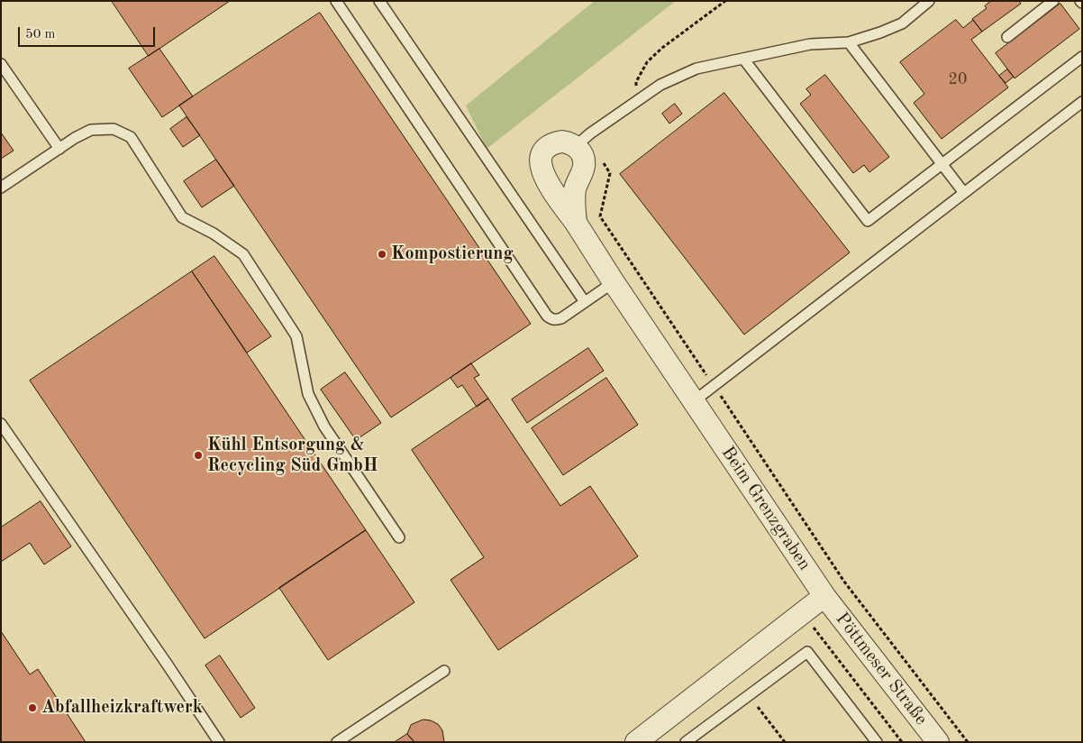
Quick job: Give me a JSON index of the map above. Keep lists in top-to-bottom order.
{
  "streets": {
    "street": ["Beim Grenzgraben", "Pöttmeser Straße"]
  },
  "crossings": [
    ["Beim Grenzgraben", "Pöttmeser Straße"]
  ],
  "places": ["Kompostierung", "Kühl Entsorgung & Recycling Süd GmbH", "Abfallheizkraftwerk"],
  "house_numbers": ["20"],
  "scale_bar": "50 m"
}
